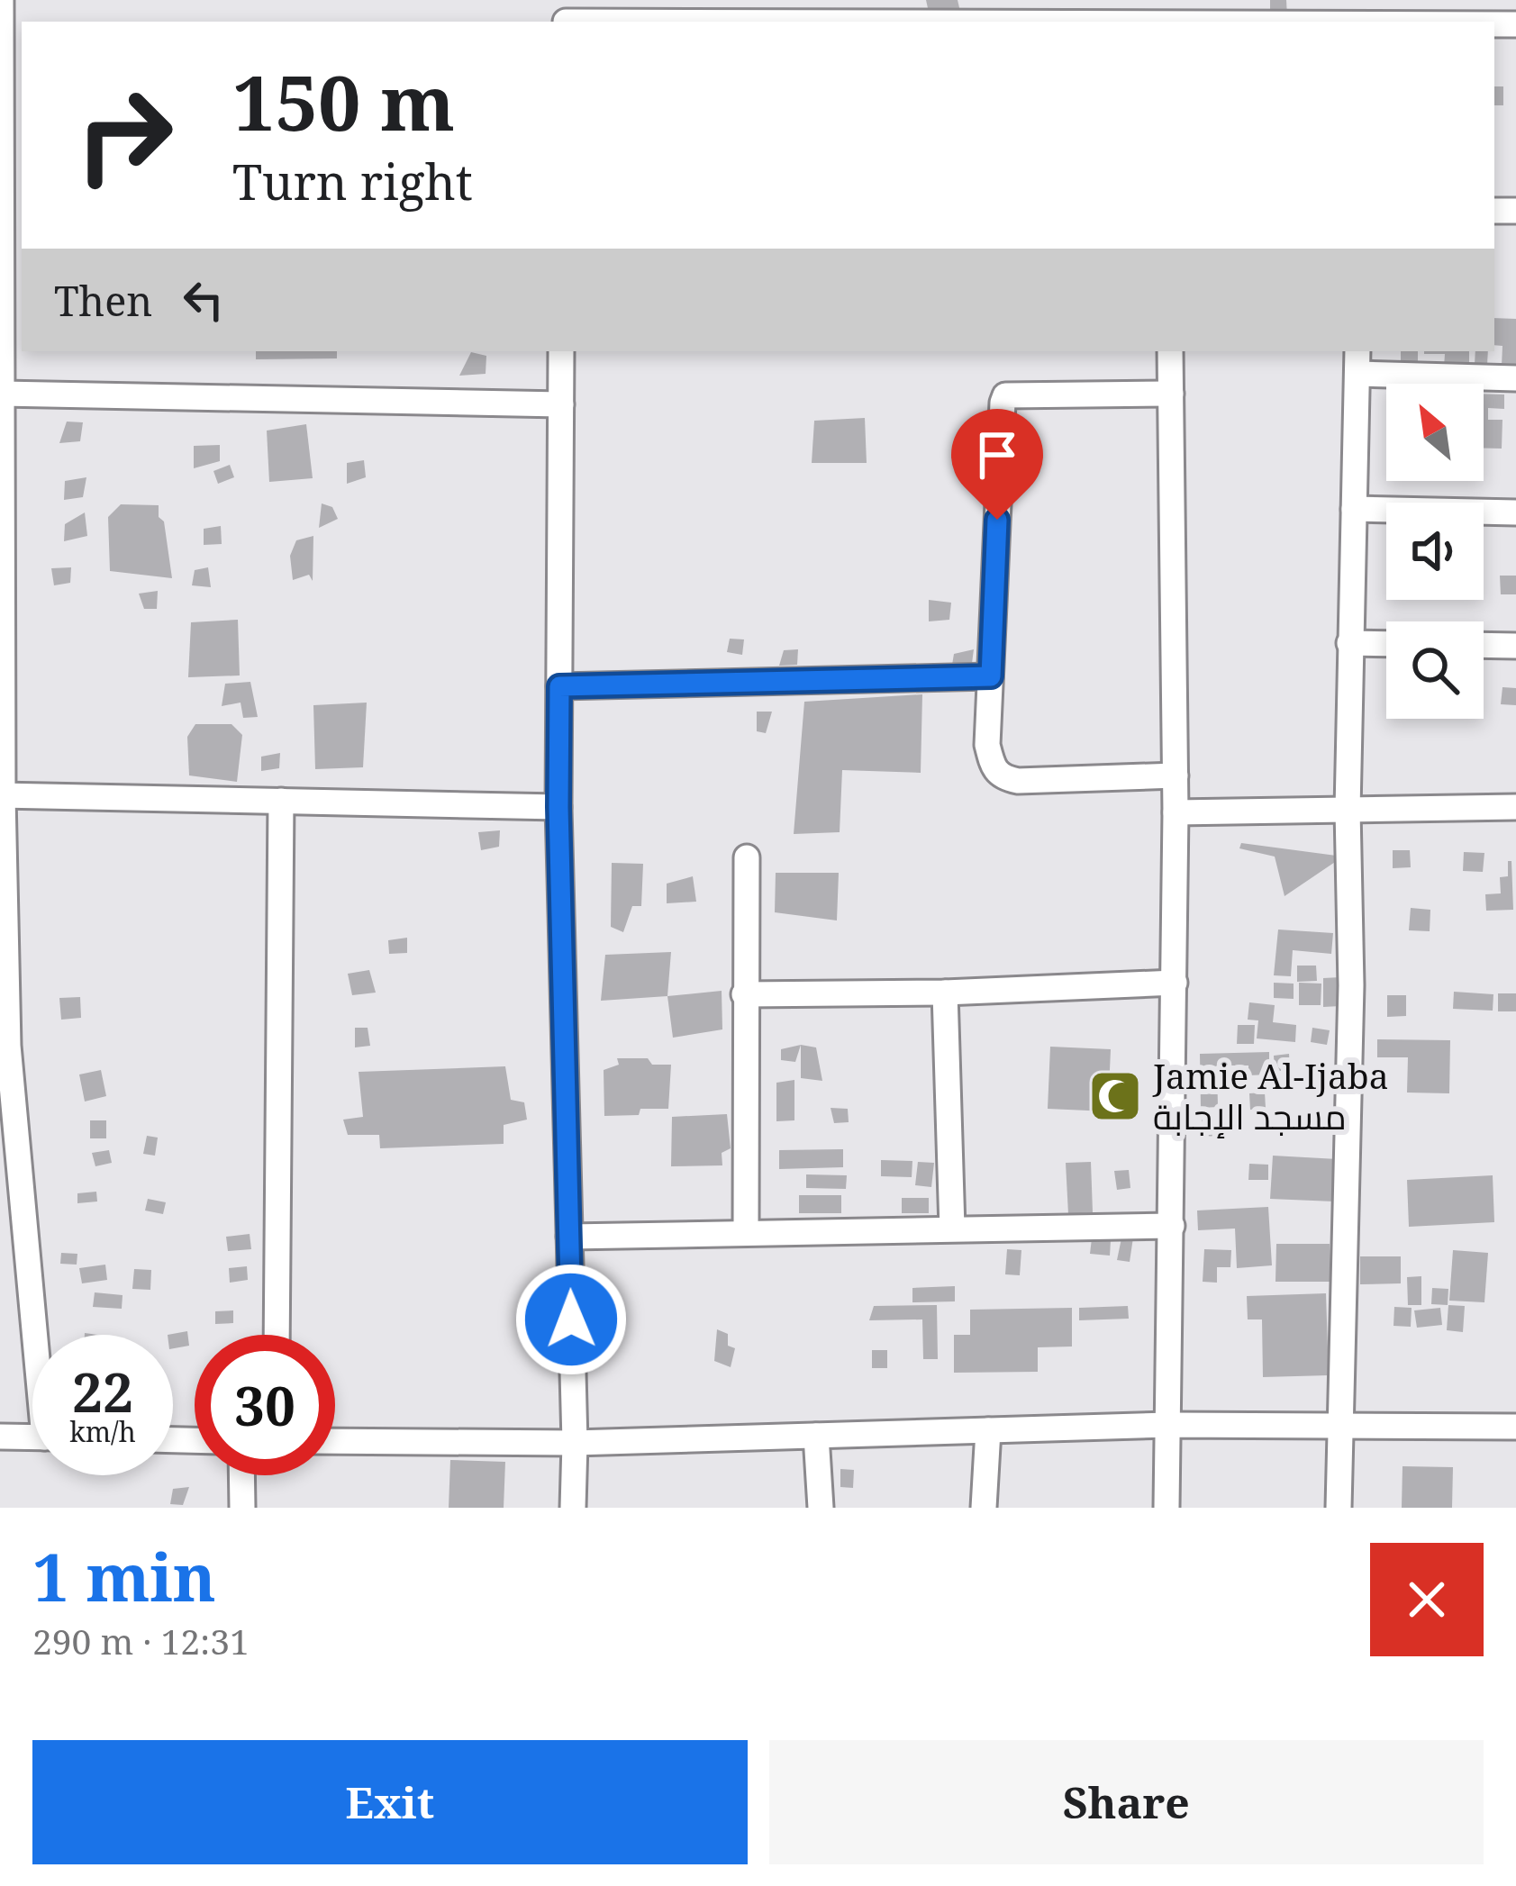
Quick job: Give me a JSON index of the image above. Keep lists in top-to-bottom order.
{
  "places": {
    "mosque": ["Jamie Al-Ijaba مسجد الإجابة"]
  },
  "north": "top left",
  "page": {
    "turn": ["150 m", "Turn right"],
    "then": "Then",
    "speed": "22 km/h",
    "limit": "30",
    "heading": ["1 min", "290 m · 12:31"],
    "buttons": ["Exit", "Share"]
  }
}
